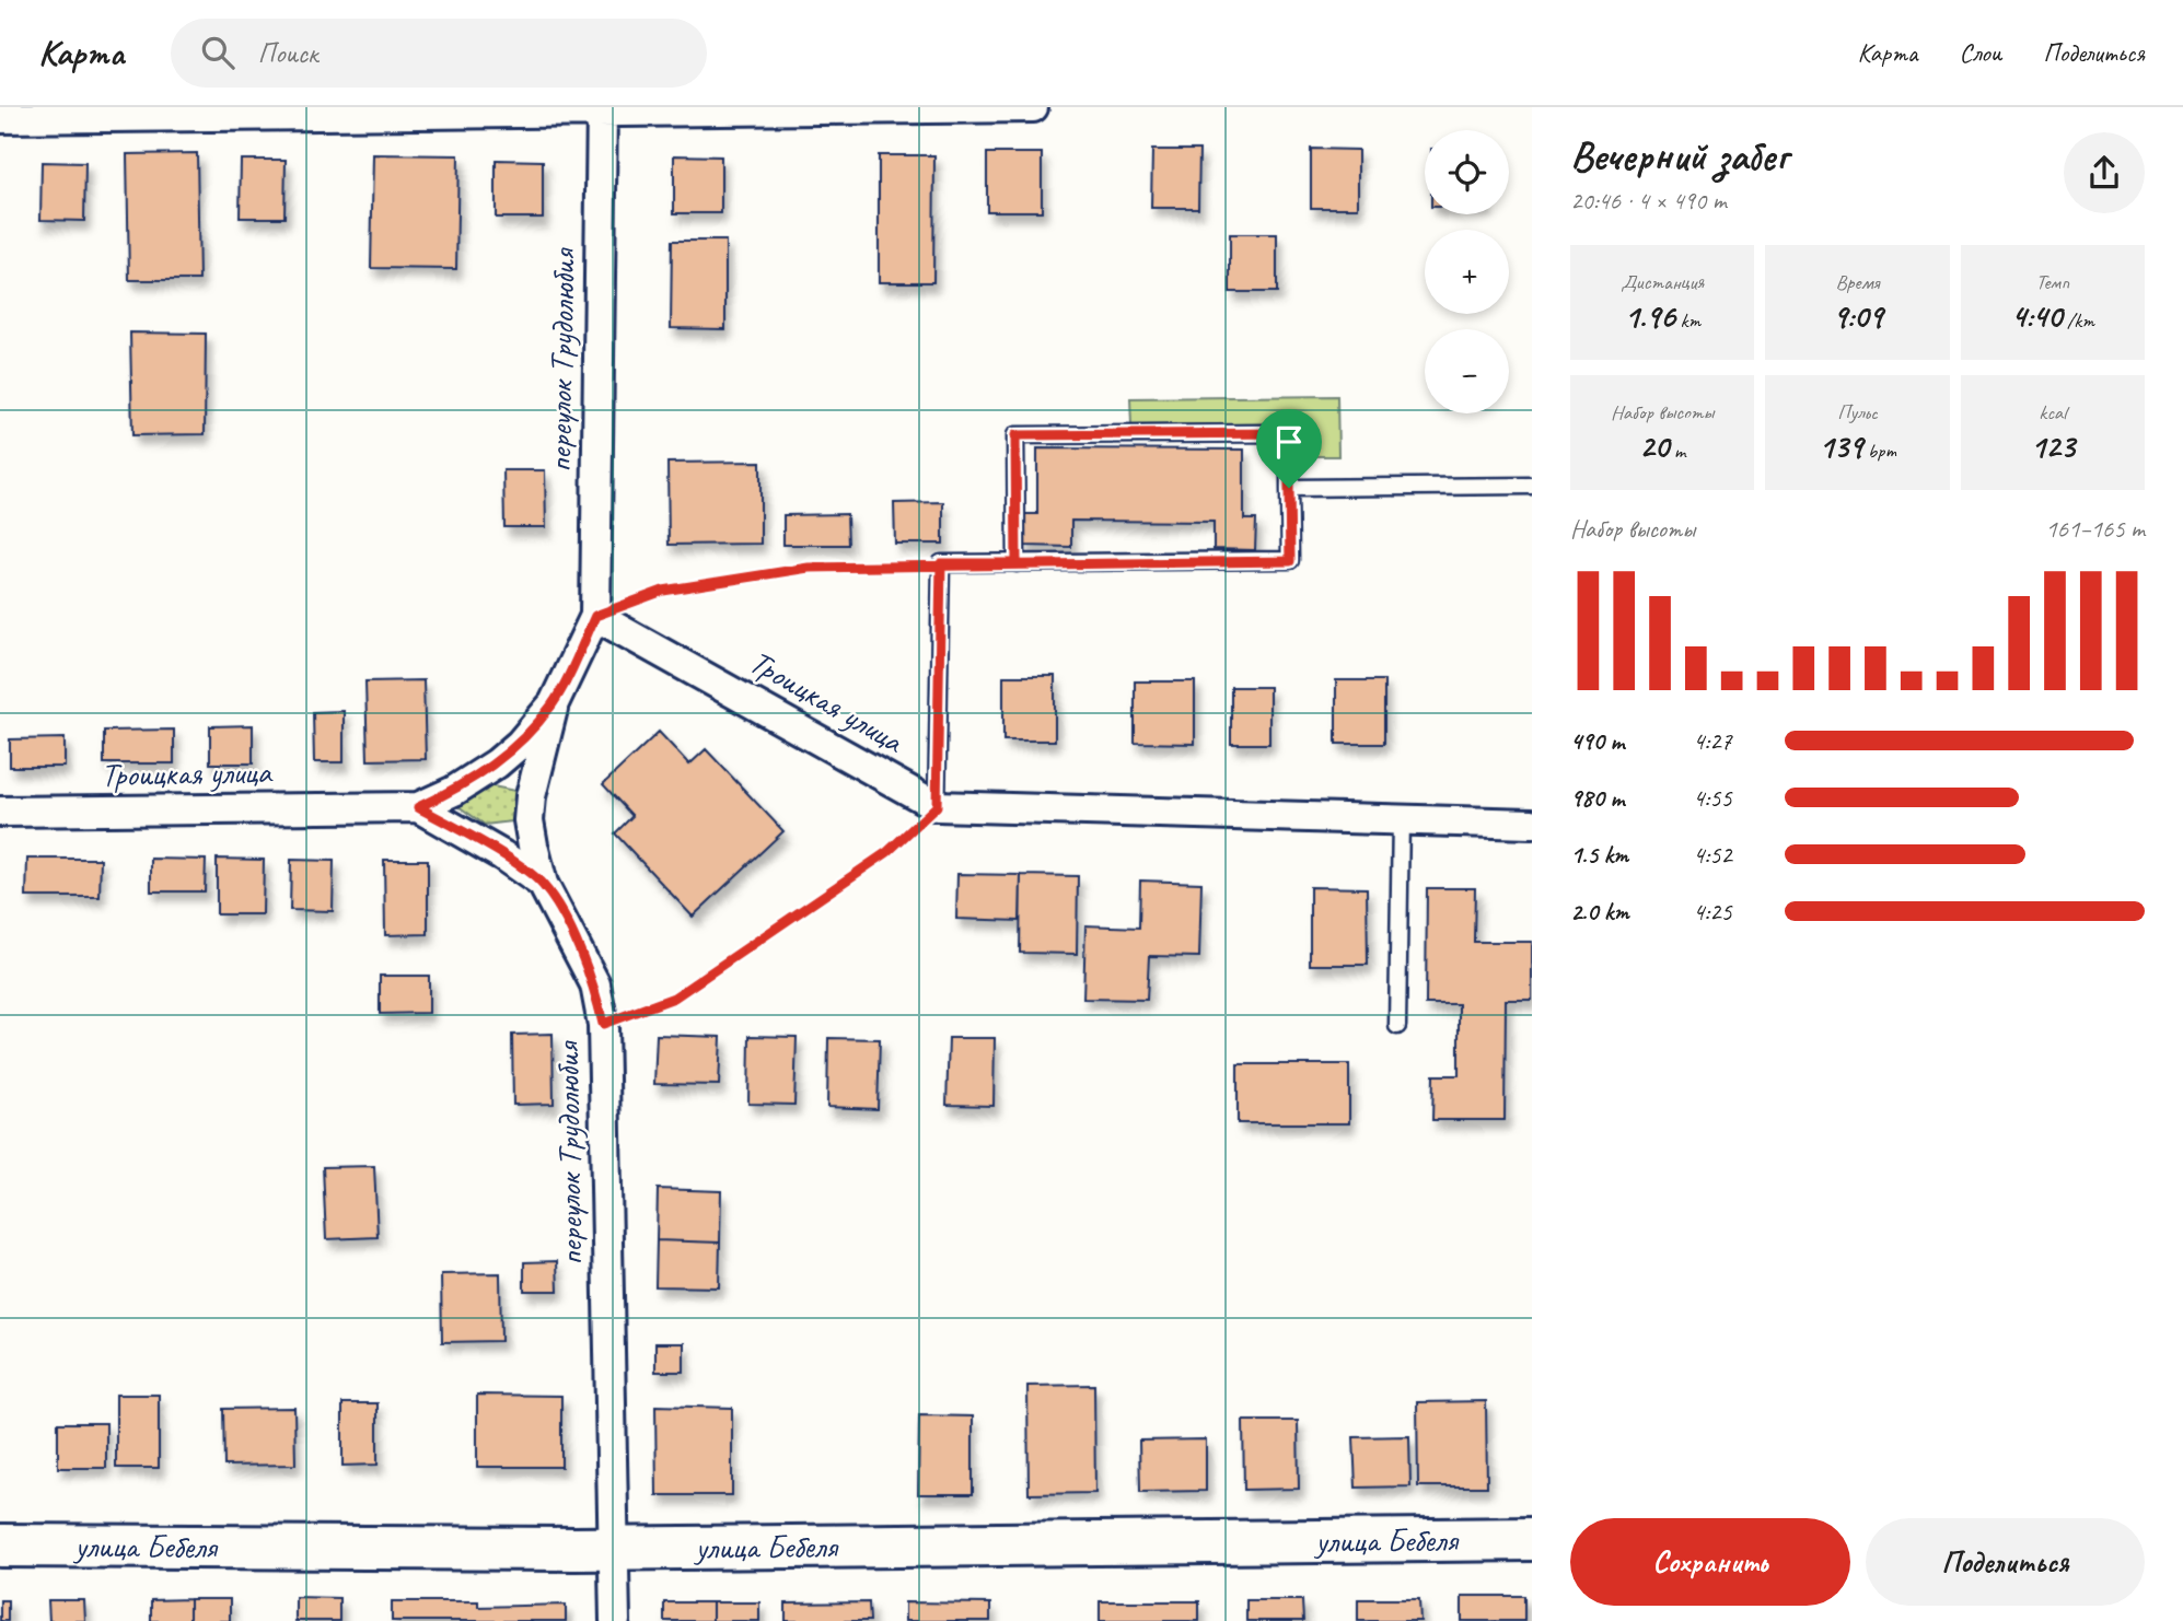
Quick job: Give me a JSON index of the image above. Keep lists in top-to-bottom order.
{
  "streets": {
    "street": ["переулок Трудолюбия", "Троицкая улица", "улица Бебеля"]
  },
  "crossings": [
    ["переулок Трудолюбия", "Троицкая улица"],
    ["переулок Трудолюбия", "улица Бебеля"]
  ],
  "page": {
    "header": "Карта",
    "search": "Поиск",
    "nav": ["Карта", "Слои", "Поделиться"],
    "heading": ["Вечерний забег", "20:46 · 4 × 490 m"],
    "map_buttons": ["+", "−"],
    "stats": [
      ["Дистанция", "1.96 km"],
      ["Время", "9:09"],
      ["Темп", "4:40 /km"],
      ["Набор высоты", "20 m"],
      ["Пульс", "139 bpm"],
      ["kcal", "123"]
    ],
    "chart": ["Набор высоты", "161–165 m"],
    "list": [
      {
        "name": "490 m",
        "note": "4:27"
      },
      {
        "name": "980 m",
        "note": "4:55"
      },
      {
        "name": "1.5 km",
        "note": "4:52"
      },
      {
        "name": "2.0 km",
        "note": "4:25"
      }
    ],
    "buttons": ["Сохранить", "Поделиться"]
  }
}
